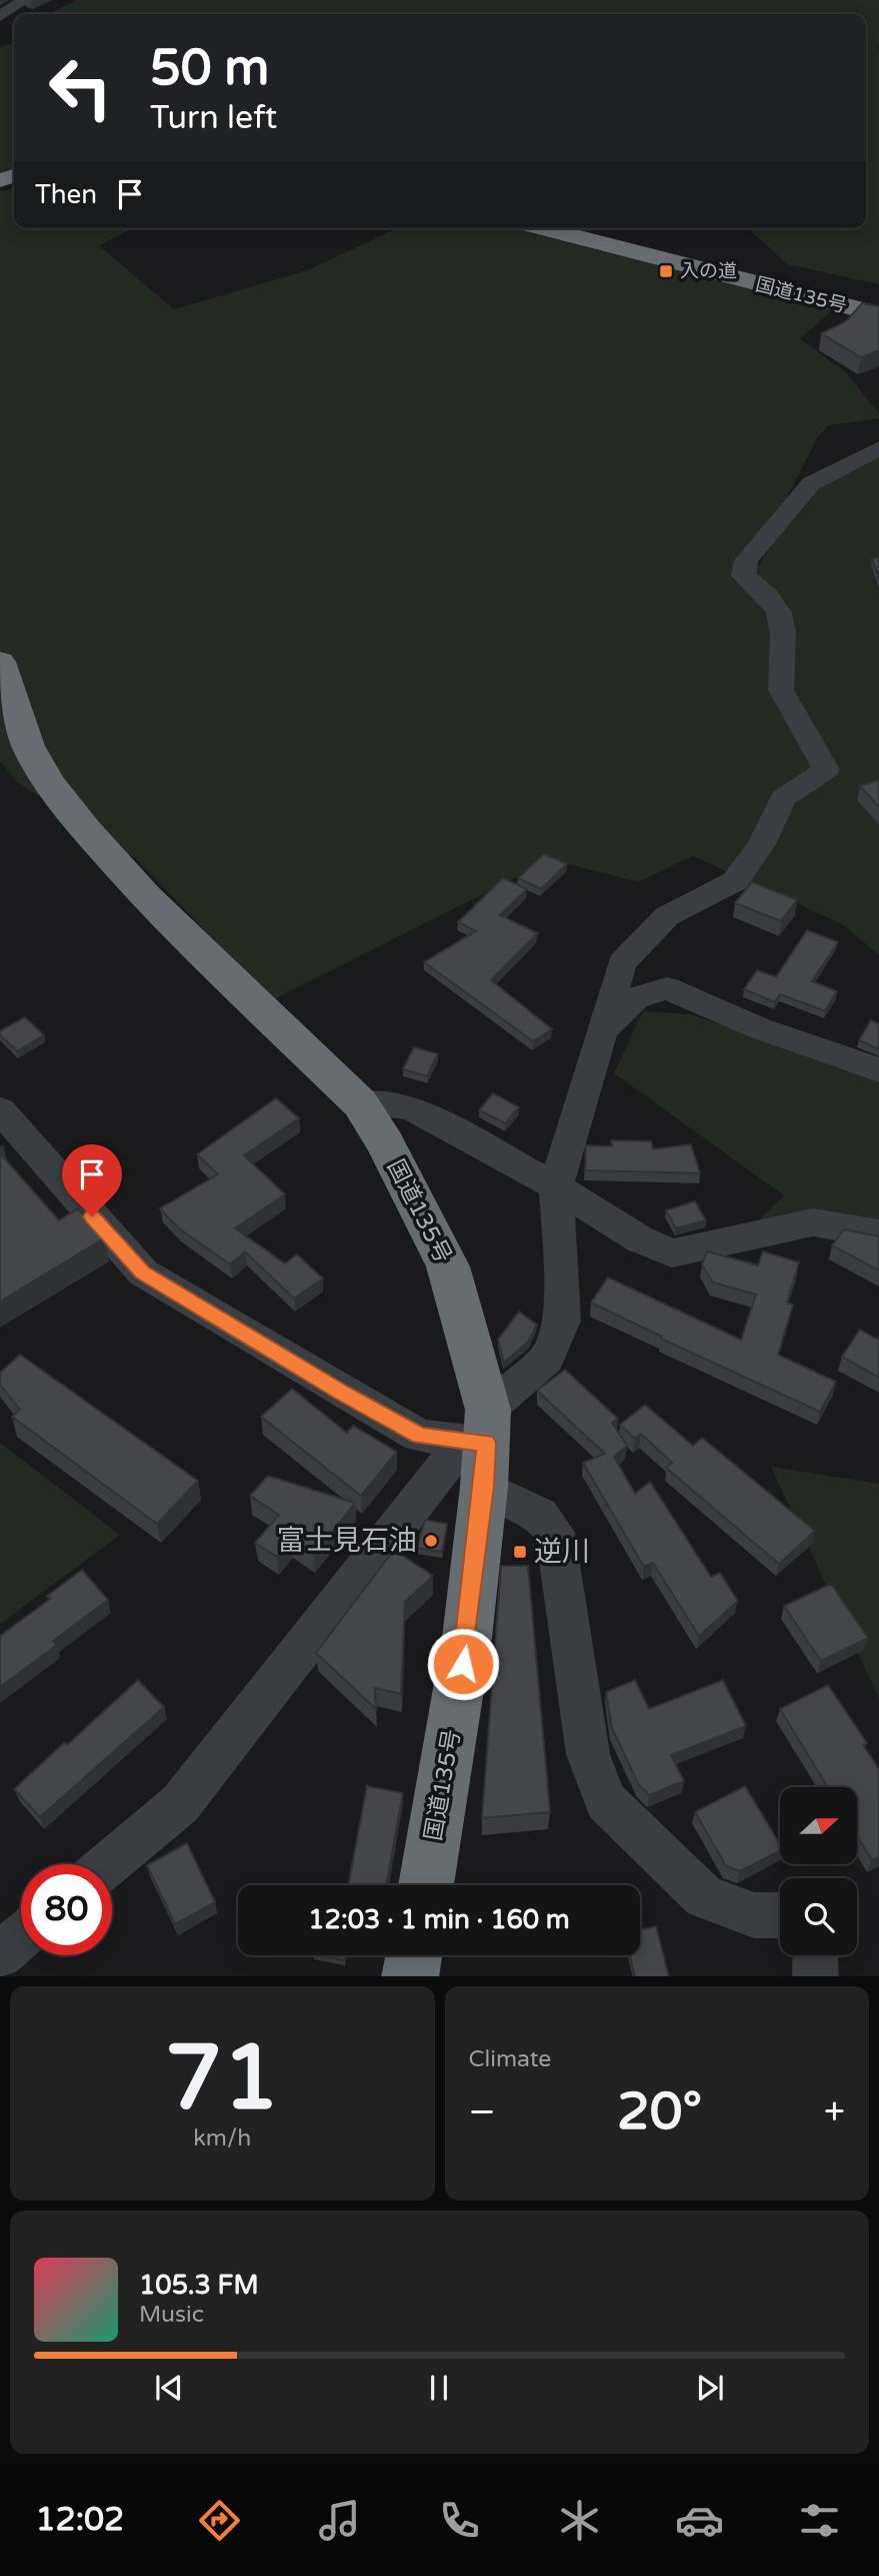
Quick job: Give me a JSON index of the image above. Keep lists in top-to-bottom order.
{
  "streets": {
    "highway": ["国道135号"]
  },
  "places": {
    "transit": ["入の道", "逆川"],
    "other": ["富士見石油"]
  },
  "north": "right",
  "page": {
    "turn": ["50 m", "Turn left"],
    "then": "Then",
    "limit": "80",
    "trip": "12:03 · 1 min · 160 m",
    "tile": [
      ["71", "km/h"],
      "Climate"
    ],
    "heat": ["−", "20°", "+"],
    "song": ["105.3 FM", "Music"],
    "tabs": "12:02"
  }
}
